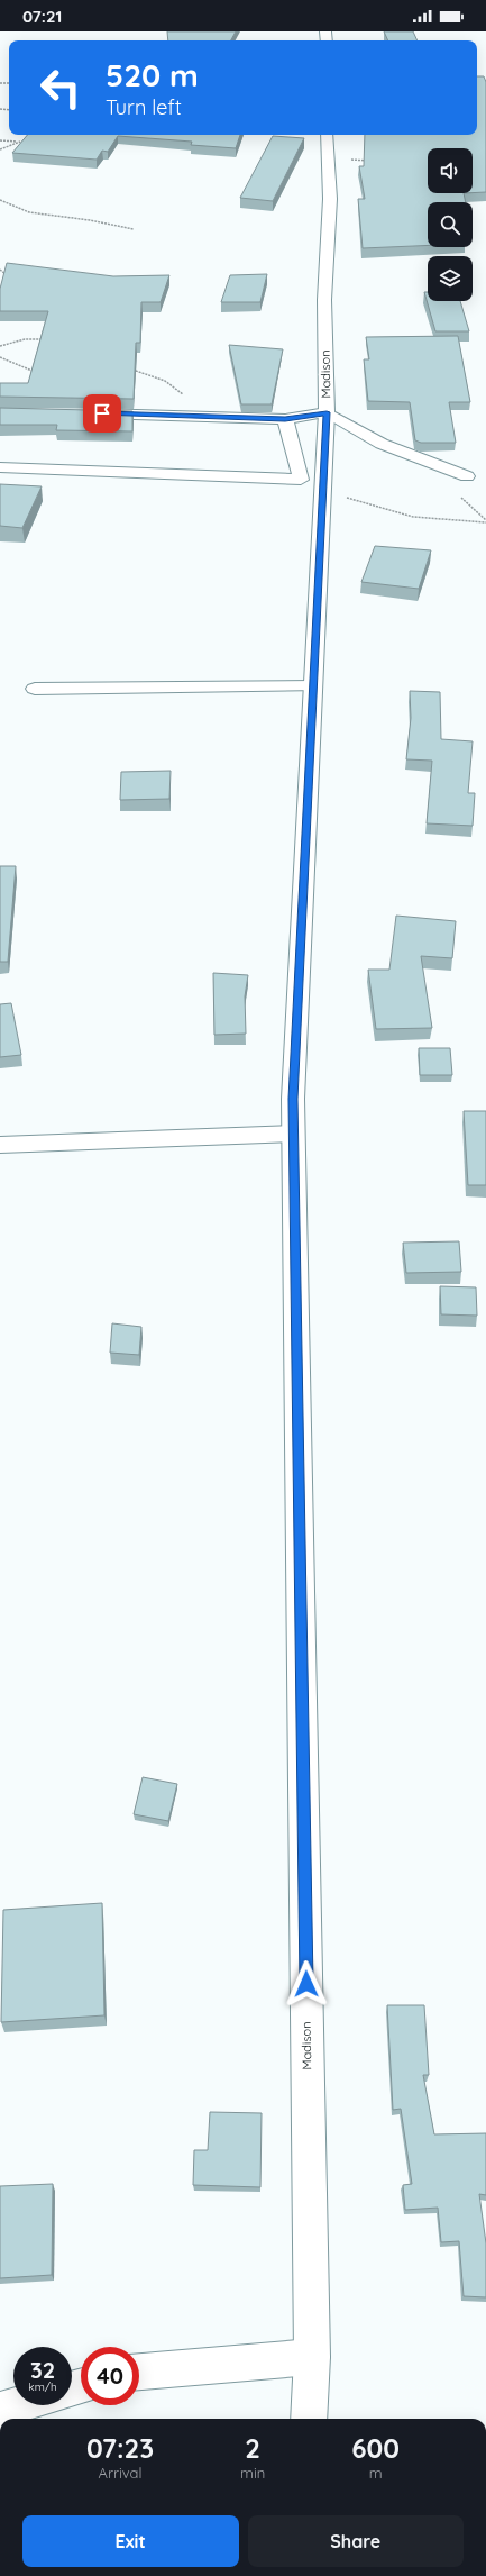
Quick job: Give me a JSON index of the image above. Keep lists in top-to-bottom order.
{
  "streets": {
    "street": ["Madison"]
  },
  "page": {
    "status": "07:21",
    "turn": ["520 m", "Turn left"],
    "speed": "32 km/h",
    "limit": "40",
    "eta": [
      "07:23",
      "Arrival",
      "2",
      "min",
      "600",
      "m"
    ],
    "buttons": ["Exit", "Share"]
  }
}
